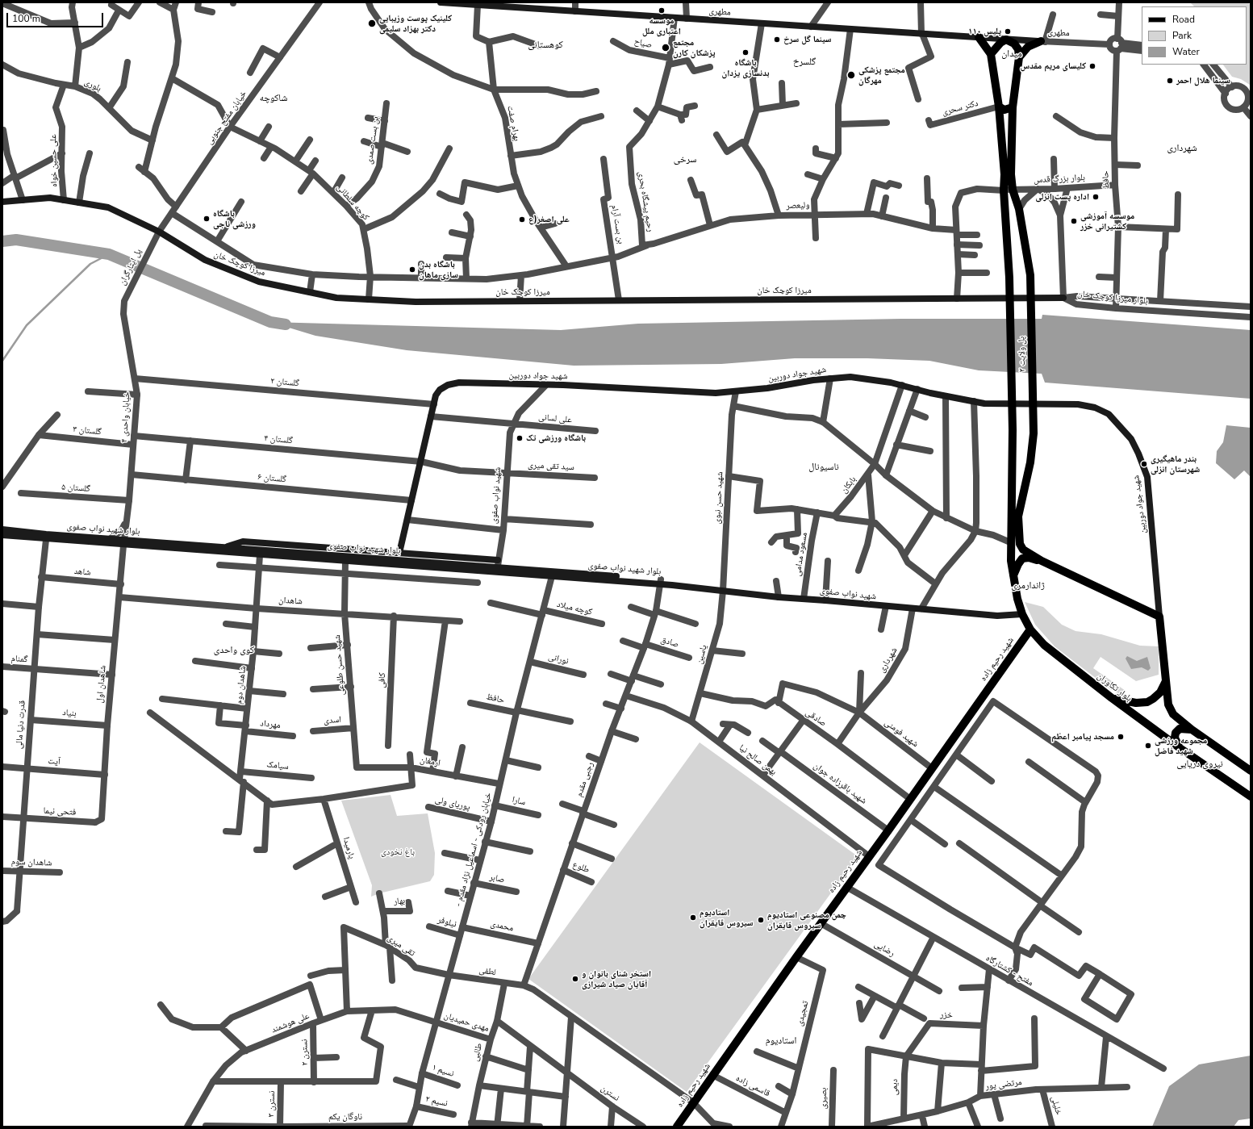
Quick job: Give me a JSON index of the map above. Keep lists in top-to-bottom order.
{
  "streets": {
    "main road": [
      "مطهری",
      "میرزا کوچک خان",
      "پل ولایت ۲",
      "شهید جواد دوربین",
      "شهید نواب صفوی",
      "بلوار شهید نواب صفوی",
      "شهید رحیم زاده",
      "بلوار تکاوران"
    ],
    "street": [
      "صیاح",
      "بلوری",
      "دکتر سحری",
      "خیابان مفتح جنوبی",
      "بهرام صفت",
      "بن بست صمدی",
      "علی حسین خواه",
      "بلوار بزرگ قدس",
      "حافظ",
      "رحیم پیشگاه بحری",
      "کوچه سلطانی",
      "ولیعصر",
      "بن بست آرام",
      "پل ایثارگران",
      "بلوار میرزا کوچک خان",
      "گلستان ۲",
      "خیابان واحدی ۴",
      "علی لسانی",
      "گلستان ۳",
      "گلستان ۴",
      "سید تقی میری",
      "گلستان ۶",
      "بابکان",
      "گلستان ۵",
      "شهید حسن نبوی",
      "مسعود مدامی",
      "شاهد",
      "شاهدان",
      "کوچه میلاد",
      "صادق",
      "یاسین",
      "گمنام",
      "نورانی",
      "شهرداری",
      "شهید حسن طلوعی",
      "کافی",
      "شاهدان اول",
      "شاهدان دوم",
      "بنیاد",
      "صادقی",
      "اسدی",
      "قدرت دنیا مالی",
      "مهرداد",
      "شهید فومنی",
      "بهمن صالح نیا",
      "آیت",
      "ارمغان",
      "سیامک",
      "رجبی مقدم",
      "شهید باقرزاده جوان",
      "سارا",
      "پوریای ولی",
      "فتحی نیما",
      "پارمیدا",
      "- خیابان رودکی - اسماعیل نژاد مقدم",
      "شاهدان سوم",
      "طلوع",
      "صابر",
      "بهار",
      "نیلوفر",
      "محمدی",
      "تقی میری",
      "رضایی",
      "مفتح - کشتارگاه",
      "لطفی",
      "تمجیدی",
      "خزر",
      "مهدی حمیدیان",
      "علی هوشمند",
      "نسترن ۲",
      "طالبی",
      "نسیم ۱",
      "مرتضی پور",
      "قاسمی زاده",
      "دیمی",
      "نسترن",
      "بصیری",
      "نسیم ۲",
      "نسترن ۳",
      "خلیلی",
      "ناوگان یکم"
    ]
  },
  "crossings": [
    ["مطهری", "رحیم پیشگاه بحری"],
    ["صیاح", "رحیم پیشگاه بحری"],
    ["دکتر سحری", "پل ولایت ۲"],
    ["خیابان مفتح جنوبی", "کوچه سلطانی"],
    ["خیابان مفتح جنوبی", "میرزا کوچک خان"],
    ["خیابان مفتح جنوبی", "پل ایثارگران"],
    ["بن بست صمدی", "کوچه سلطانی"],
    ["علی حسین خواه", "میرزا کوچک خان"],
    ["بلوار بزرگ قدس", "حافظ"],
    ["بلوار بزرگ قدس", "ولیعصر"],
    ["بلوار بزرگ قدس", "پل ولایت ۲"],
    ["حافظ", "بلوار میرزا کوچک خان"],
    ["حافظ", "- خیابان رودکی - اسماعیل نژاد مقدم"],
    ["رحیم پیشگاه بحری", "ولیعصر"],
    ["کوچه سلطانی", "میرزا کوچک خان"],
    ["میرزا کوچک خان", "بلوار میرزا کوچک خان"],
    ["پل ایثارگران", "خیابان واحدی ۴"],
    ["پل ولایت ۲", "بلوار تکاوران"],
    ["شهید جواد دوربین", "گلستان ۲"],
    ["شهید جواد دوربین", "علی لسانی"],
    ["شهید جواد دوربین", "گلستان ۴"],
    ["شهید جواد دوربین", "گلستان ۶"],
    ["شهید جواد دوربین", "بابکان"],
    ["شهید جواد دوربین", "شهید نواب صفوی"],
    ["شهید جواد دوربین", "شهید حسن نبوی"],
    ["گلستان ۲", "خیابان واحدی ۴"],
    ["خیابان واحدی ۴", "گلستان ۳"],
    ["خیابان واحدی ۴", "گلستان ۴"],
    ["خیابان واحدی ۴", "گلستان ۶"],
    ["خیابان واحدی ۴", "گلستان ۵"],
    ["خیابان واحدی ۴", "بلوار شهید نواب صفوی"],
    ["خیابان واحدی ۴", "شاهدان اول"],
    ["علی لسانی", "شهید نواب صفوی"],
    ["گلستان ۴", "سید تقی میری"],
    ["گلستان ۴", "شهید نواب صفوی"],
    ["سید تقی میری", "شهید نواب صفوی"],
    ["شهید نواب صفوی", "شهید حسن نبوی"],
    ["شهید نواب صفوی", "بلوار شهید نواب صفوی"],
    ["شهید نواب صفوی", "مسعود مدامی"],
    ["شهید نواب صفوی", "یاسین"],
    ["شهید نواب صفوی", "شهرداری"],
    ["شهید نواب صفوی", "بلوار تکاوران"],
    ["شهید حسن نبوی", "یاسین"],
    ["بلوار شهید نواب صفوی", "شهید حسن طلوعی"],
    ["بلوار شهید نواب صفوی", "شاهدان اول"],
    ["بلوار شهید نواب صفوی", "شاهدان دوم"],
    ["بلوار شهید نواب صفوی", "قدرت دنیا مالی"],
    ["بلوار شهید نواب صفوی", "رجبی مقدم"],
    ["بلوار شهید نواب صفوی", "- خیابان رودکی - اسماعیل نژاد مقدم"],
    ["شاهد", "شاهدان اول"],
    ["شاهد", "قدرت دنیا مالی"],
    ["شاهدان", "شهید حسن طلوعی"],
    ["شاهدان", "کافی"],
    ["شاهدان", "شاهدان اول"],
    ["شاهدان", "شاهدان دوم"],
    ["کوچه میلاد", "- خیابان رودکی - اسماعیل نژاد مقدم"],
    ["صادق", "رجبی مقدم"],
    ["یاسین", "بهمن صالح نیا"],
    ["گمنام", "شاهدان اول"],
    ["گمنام", "قدرت دنیا مالی"],
    ["نورانی", "- خیابان رودکی - اسماعیل نژاد مقدم"],
    ["شهید رحیم زاده", "بلوار تکاوران"],
    ["شهید رحیم زاده", "صادقی"],
    ["شهید رحیم زاده", "شهید فومنی"],
    ["شهید رحیم زاده", "بهمن صالح نیا"],
    ["شهید رحیم زاده", "شهید باقرزاده جوان"],
    ["شهید رحیم زاده", "رضایی"],
    ["شهید رحیم زاده", "مفتح - کشتارگاه"],
    ["شهید رحیم زاده", "تمجیدی"],
    ["شهید رحیم زاده", "قاسمی زاده"],
    ["شهرداری", "صادقی"],
    ["شهرداری", "شهید فومنی"],
    ["شهید حسن طلوعی", "اسدی"],
    ["شهید حسن طلوعی", "ارمغان"],
    ["شاهدان اول", "بنیاد"],
    ["شاهدان اول", "آیت"],
    ["شاهدان اول", "فتحی نیما"],
    ["شاهدان دوم", "مهرداد"],
    ["شاهدان دوم", "سیامک"],
    ["بنیاد", "قدرت دنیا مالی"],
    ["صادقی", "شهید فومنی"],
    ["قدرت دنیا مالی", "آیت"],
    ["قدرت دنیا مالی", "فتحی نیما"],
    ["قدرت دنیا مالی", "شاهدان سوم"],
    ["بهمن صالح نیا", "رجبی مقدم"],
    ["ارمغان", "- خیابان رودکی - اسماعیل نژاد مقدم"],
    ["رجبی مقدم", "طلوع"],
    ["رجبی مقدم", "محمدی"],
    ["رجبی مقدم", "لطفی"],
    ["سارا", "- خیابان رودکی - اسماعیل نژاد مقدم"],
    ["پوریای ولی", "- خیابان رودکی - اسماعیل نژاد مقدم"],
    ["- خیابان رودکی - اسماعیل نژاد مقدم", "صابر"],
    ["- خیابان رودکی - اسماعیل نژاد مقدم", "نیلوفر"],
    ["- خیابان رودکی - اسماعیل نژاد مقدم", "محمدی"],
    ["- خیابان رودکی - اسماعیل نژاد مقدم", "تقی میری"],
    ["- خیابان رودکی - اسماعیل نژاد مقدم", "لطفی"],
    ["- خیابان رودکی - اسماعیل نژاد مقدم", "مهدی حمیدیان"],
    ["- خیابان رودکی - اسماعیل نژاد مقدم", "علی هوشمند"],
    ["- خیابان رودکی - اسماعیل نژاد مقدم", "نسیم ۱"],
    ["- خیابان رودکی - اسماعیل نژاد مقدم", "نسیم ۲"],
    ["- خیابان رودکی - اسماعیل نژاد مقدم", "ناوگان یکم"],
    ["تقی میری", "لطفی"],
    ["لطفی", "طالبی"],
    ["تمجیدی", "قاسمی زاده"],
    ["خزر", "دیمی"],
    ["مهدی حمیدیان", "علی هوشمند"],
    ["مهدی حمیدیان", "طالبی"],
    ["علی هوشمند", "نسترن ۲"],
    ["طالبی", "نسترن"],
    ["مرتضی پور", "دیمی"],
    ["مرتضی پور", "خلیلی"],
    ["نسترن ۳", "ناوگان یکم"]
  ],
  "districts": [
    "کوهستانی",
    "میدان",
    "گلسرخ",
    "شاکوچه",
    "شهرداری",
    "سرخی",
    "ناسیونال",
    "ژاندارمری",
    "کوی واحدی",
    "نیروی دریایی",
    "استادیوم"
  ],
  "parks": ["باغ نخودی"],
  "places": [
    "موسسه اعتباری ملل",
    "کلینیک پوست وزیبایی دکتر بهزاد سلیمی",
    "پلیس ۱۱۰",
    "سینما گل سرخ",
    "مجتمع پزشکان کارن",
    "باشگاه بدنسازی یزدان",
    "کلیسای مریم مقدس",
    "مجتمع پزشکی مهرگان",
    "سینما هلال احمر",
    "اداره پست انزلی",
    "باشگاه ورزشی ناجی",
    "علی اصغر(ع",
    "موسسه آموزشی کشتیرانی خزر",
    "باشگاه بدن سازی ماهان",
    "باشگاه ورزشی تک",
    "بندر ماهیگیری شهرستان انزلی",
    "مسجد پیامبر اعظم",
    "مجموعه ورزشی شهید فاضل",
    "استادیوم سیروس قایقران",
    "چمن مصنوعی استادیوم سیروس قایقران",
    "استخر شنای بانوان و آقایان صیاد شیرازی"
  ],
  "legend": ["Road", "Park", "Water"],
  "scale_bar": "100 m"
}
